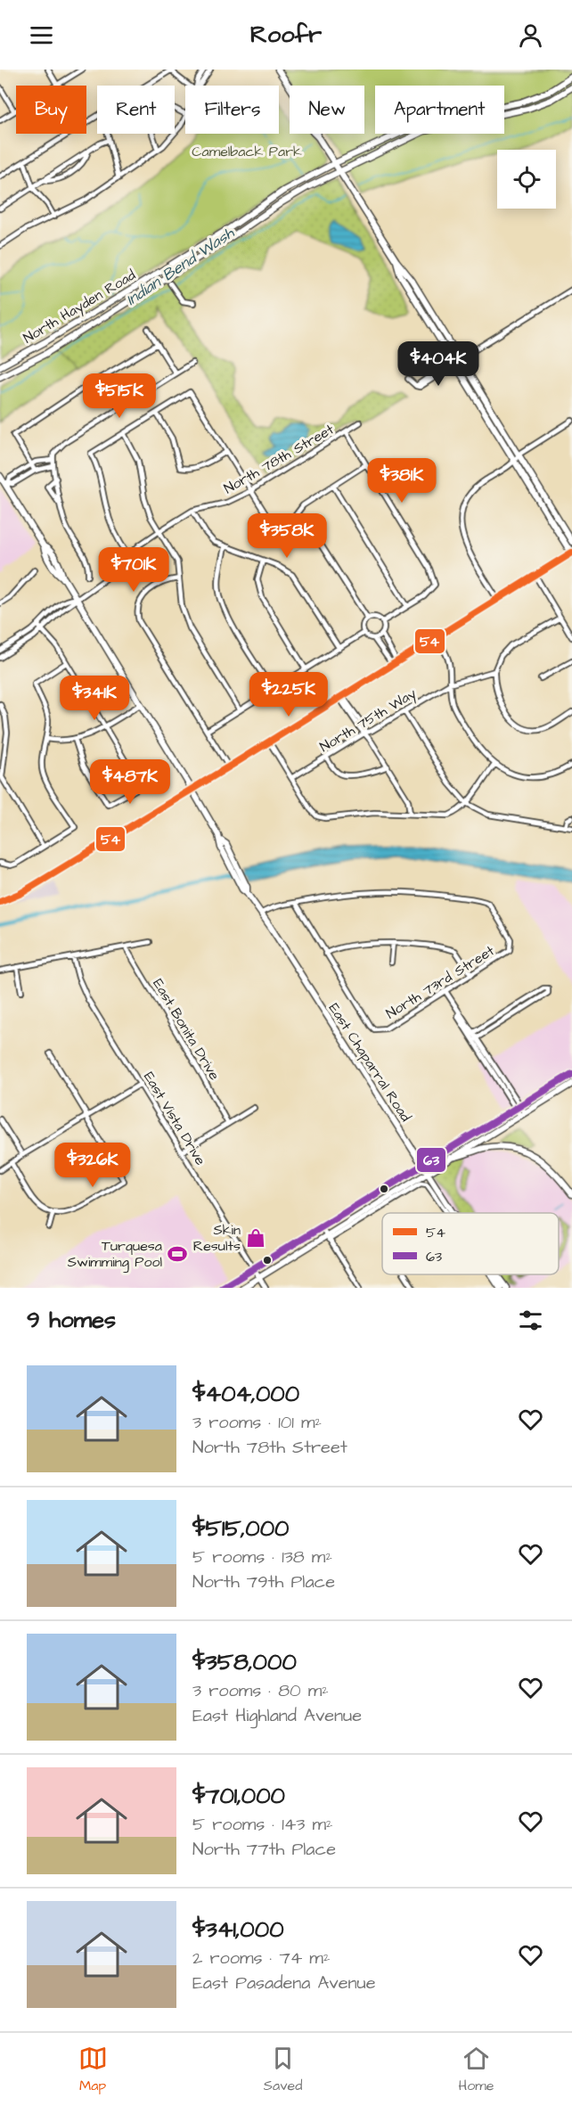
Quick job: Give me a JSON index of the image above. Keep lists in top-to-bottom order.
{
  "streets": {
    "main road": ["North Hayden Road", "East Chaparral Road"],
    "street": [
      "North 78th Street",
      "North 75th Way",
      "North 73rd Street",
      "East Bonita Drive",
      "East Vista Drive"
    ]
  },
  "crossings": [
    ["North 78th Street", "East Chaparral Road"]
  ],
  "water": ["Indian Bend Wash"],
  "parks": ["Camelback Park"],
  "places": {
    "shop": ["Skin Results"],
    "sports": ["Turquesa Swimming Pool"]
  },
  "lines": ["transit line 54", "transit line 63"],
  "legend": ["54", "63"],
  "page": {
    "header": "Roofr",
    "chip": [
      "Buy",
      "Rent",
      "Filters",
      "New",
      "Apartment"
    ],
    "price": [
      "$404K",
      "$515K",
      "$381K",
      "$358K",
      "$701K",
      "$225K",
      "$341K",
      "$487K",
      "$326K"
    ],
    "heading": "9 homes",
    "list": [
      {
        "name": "$404,000",
        "note": "3 rooms · 101 m² · North 78th Street"
      },
      {
        "name": "$515,000",
        "note": "5 rooms · 138 m² · North 79th Place"
      },
      {
        "name": "$358,000",
        "note": "3 rooms · 80 m² · East Highland Avenue"
      },
      {
        "name": "$701,000",
        "note": "5 rooms · 143 m² · North 77th Place"
      },
      {
        "name": "$341,000",
        "note": "2 rooms · 74 m² · East Pasadena Avenue"
      }
    ],
    "tabs": ["Map", "Saved", "Home"]
  }
}
